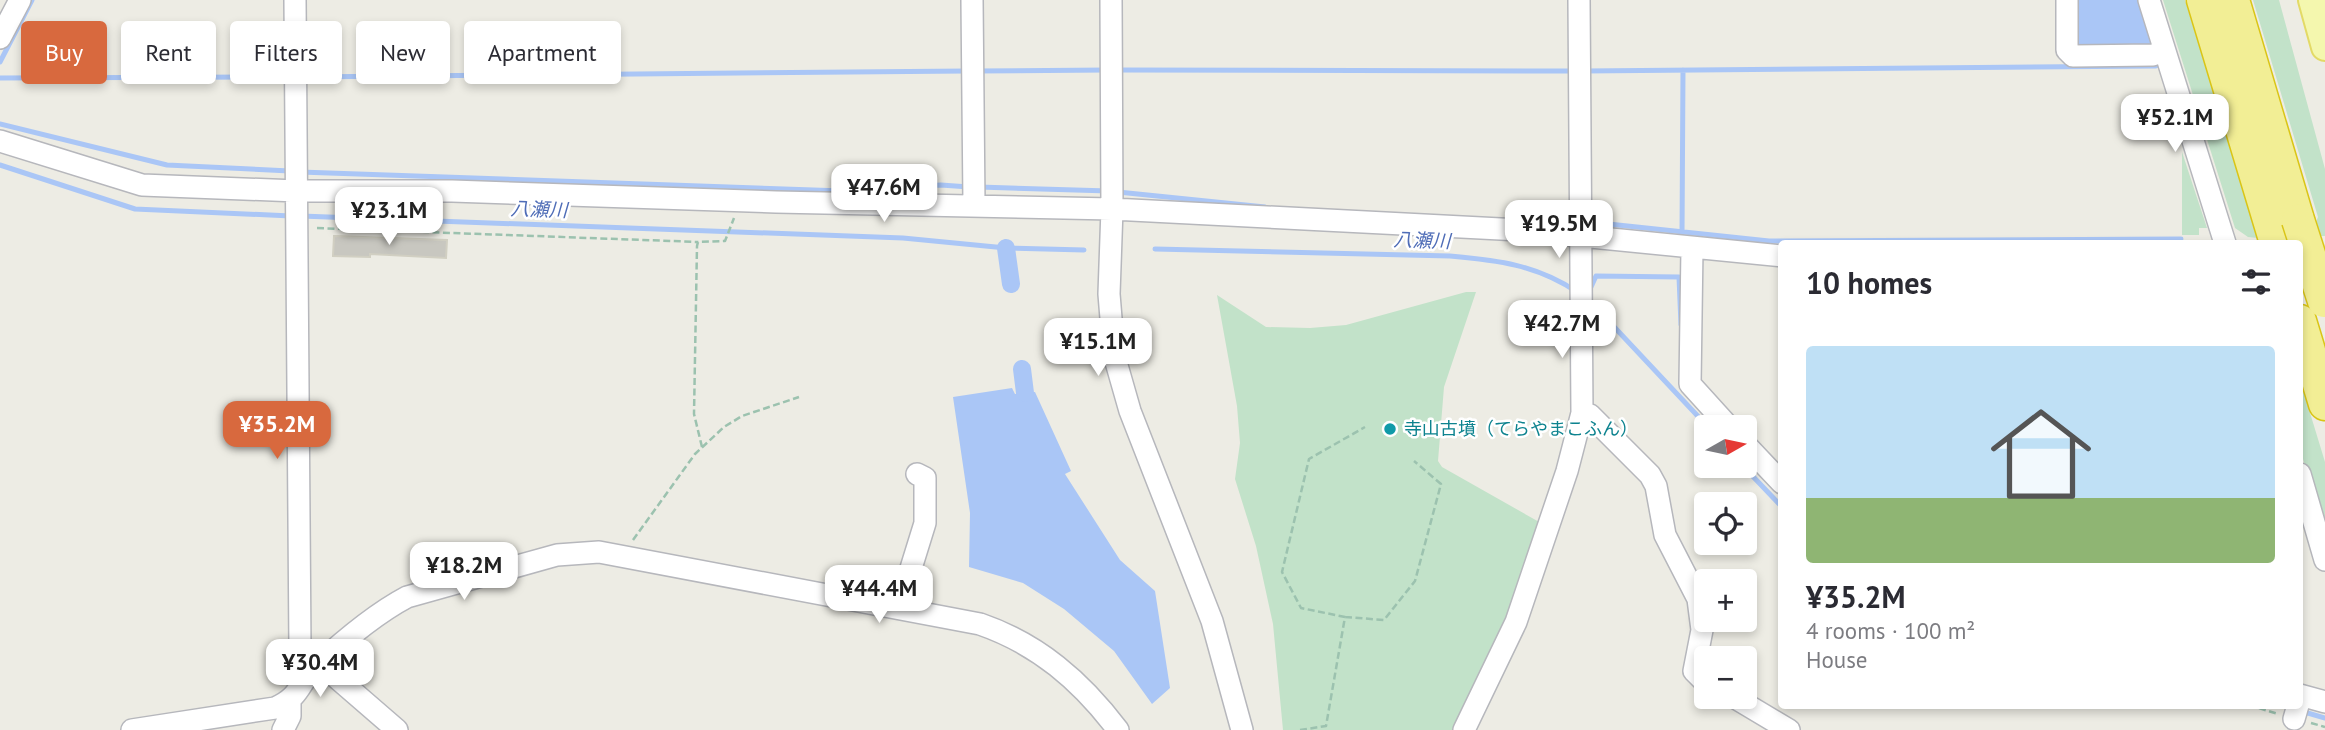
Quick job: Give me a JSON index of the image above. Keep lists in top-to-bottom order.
{
  "water": ["八瀬川"],
  "places": ["寺山古墳（てらやまこふん）"],
  "north": "right",
  "page": {
    "chip": [
      "Buy",
      "Rent",
      "Filters",
      "New",
      "Apartment"
    ],
    "price": [
      "¥52.1M",
      "¥47.6M",
      "¥23.1M",
      "¥19.5M",
      "¥42.7M",
      "¥15.1M",
      "¥35.2M",
      "¥18.2M",
      "¥44.4M",
      "¥30.4M"
    ],
    "heading": "10 homes",
    "list": [
      {
        "name": "¥35.2M",
        "note": "4 rooms · 100 m² · House"
      }
    ],
    "map_buttons": ["+", "−"]
  }
}
